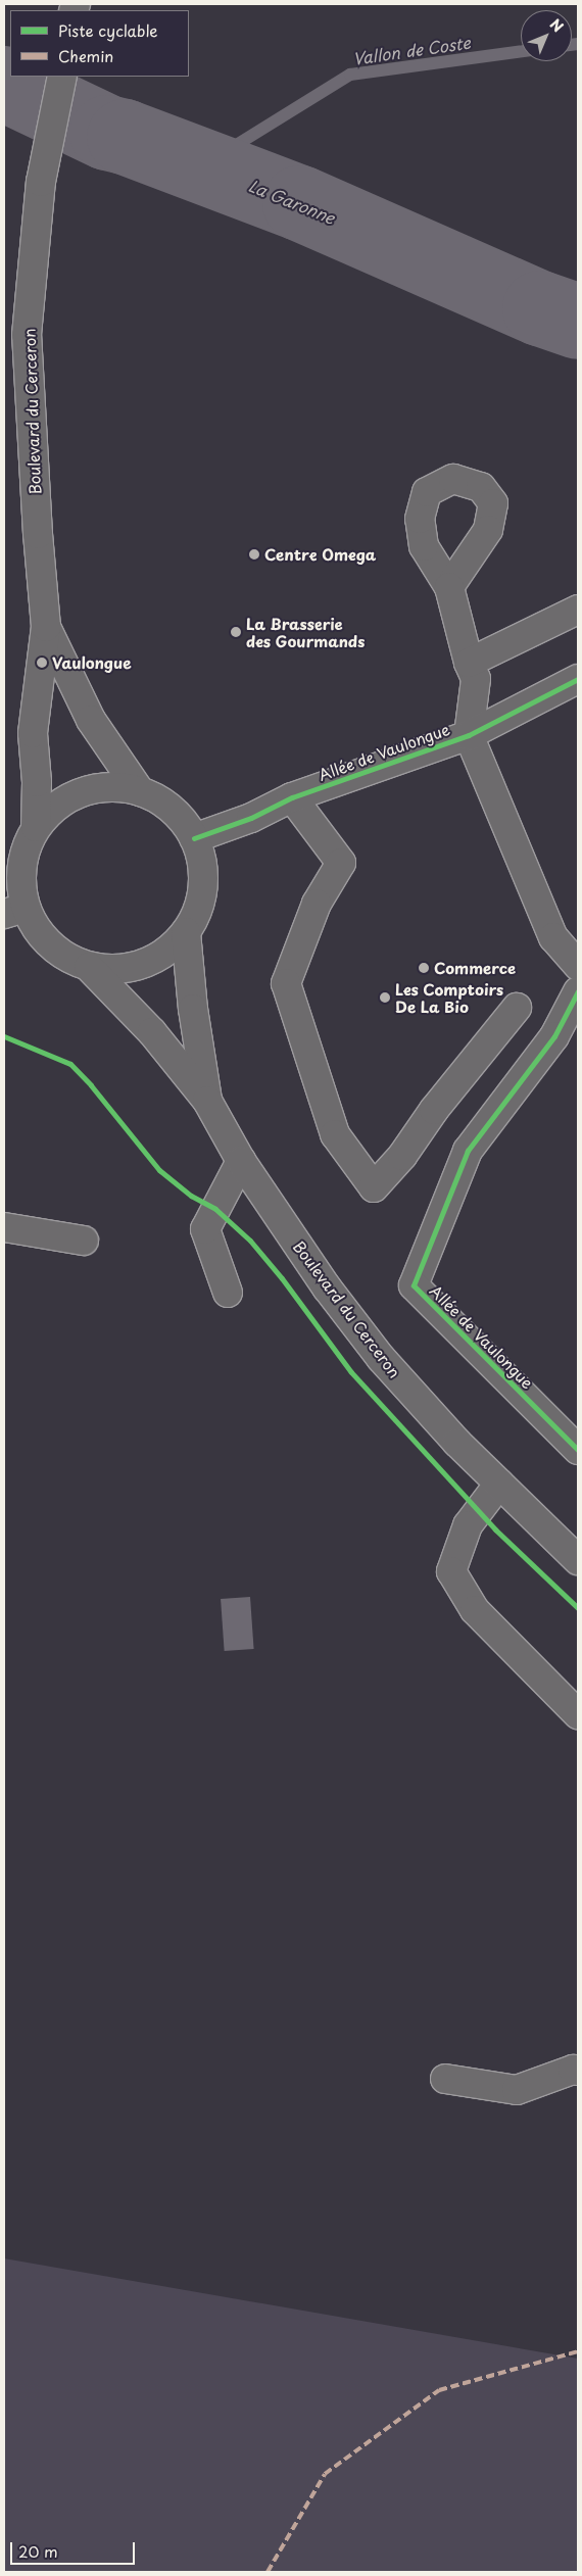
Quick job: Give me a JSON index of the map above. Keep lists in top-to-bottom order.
{
  "streets": {
    "main road": ["Boulevard du Cerceron", "Allée de Vaulongue"]
  },
  "water": ["Vallon de Coste", "La Garonne"],
  "places": [
    "Centre Omega",
    "La Brasserie des Gourmands",
    "Vaulongue",
    "Commerce",
    "Les Comptoirs De La Bio"
  ],
  "legend": ["Piste cyclable", "Chemin"],
  "scale_bar": "20 m",
  "north": "top right"
}
